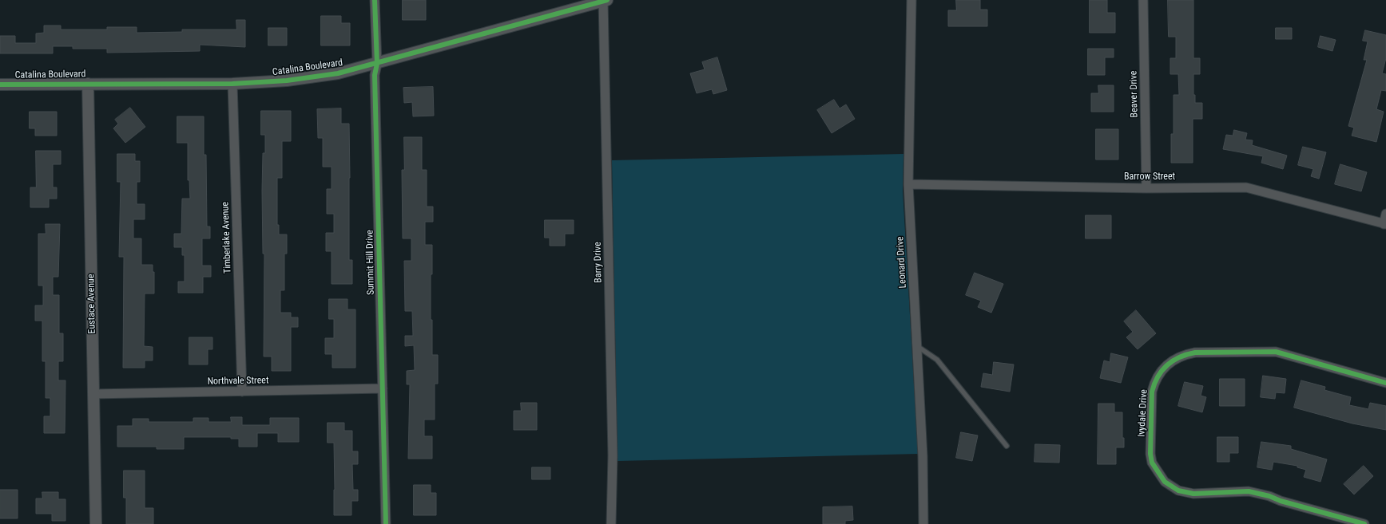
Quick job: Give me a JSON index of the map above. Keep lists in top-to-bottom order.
{
  "streets": {
    "street": [
      "Catalina Boulevard",
      "Beaver Drive",
      "Barrow Street",
      "Timberlake Avenue",
      "Summit Hill Drive",
      "Barry Drive",
      "Leonard Drive",
      "Eustace Avenue",
      "Northvale Street",
      "Ivydale Drive"
    ]
  },
  "crossings": [
    ["Catalina Boulevard", "Timberlake Avenue"],
    ["Catalina Boulevard", "Summit Hill Drive"],
    ["Catalina Boulevard", "Barry Drive"],
    ["Catalina Boulevard", "Eustace Avenue"],
    ["Beaver Drive", "Barrow Street"],
    ["Barrow Street", "Leonard Drive"],
    ["Timberlake Avenue", "Northvale Street"],
    ["Summit Hill Drive", "Northvale Street"],
    ["Eustace Avenue", "Northvale Street"]
  ]
}
